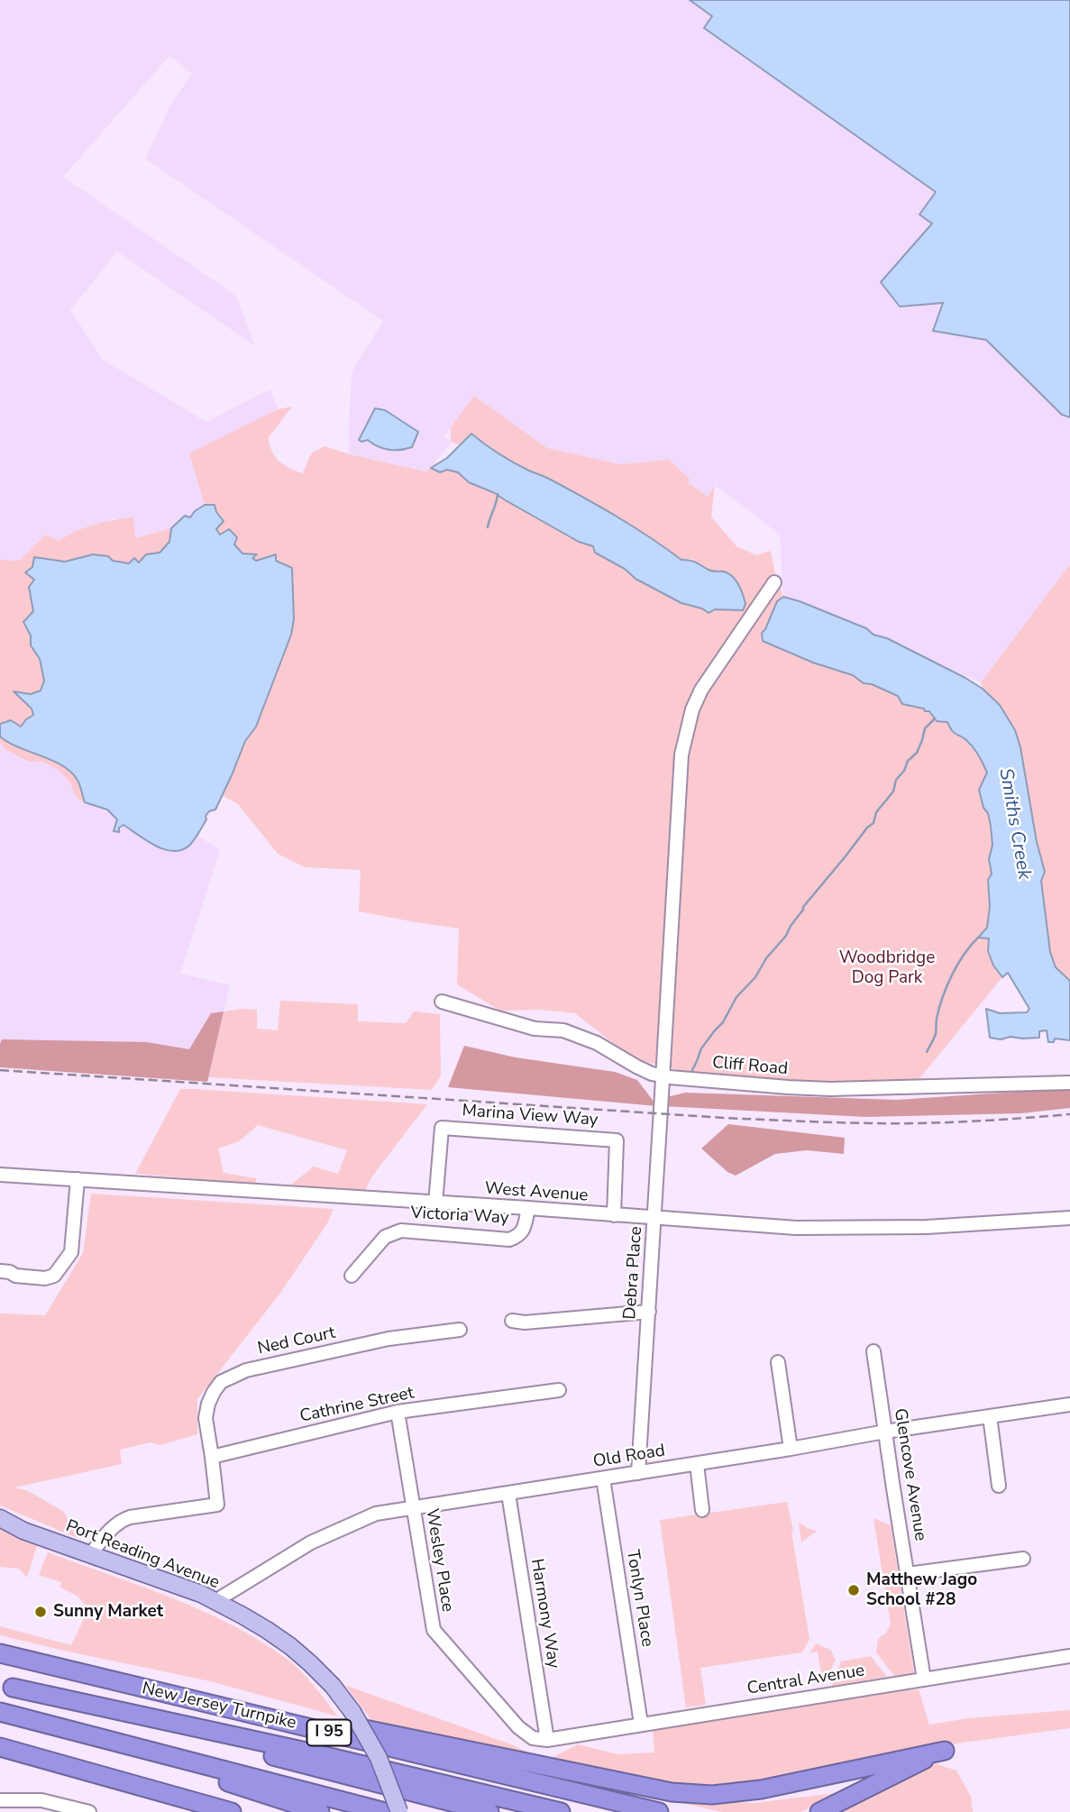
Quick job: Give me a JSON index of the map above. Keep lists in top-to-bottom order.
{
  "streets": {
    "highway": ["New Jersey Turnpike", "I 95"],
    "main road": ["Port Reading Avenue"],
    "street": [
      "Cliff Road",
      "Marina View Way",
      "West Avenue",
      "Victoria Way",
      "Debra Place",
      "Ned Court",
      "Cathrine Street",
      "Old Road",
      "Glencove Avenue",
      "Wesley Place",
      "Tonlyn Place",
      "Harmony Way",
      "Central Avenue"
    ]
  },
  "crossings": [
    ["Cliff Road", "Debra Place"],
    ["Marina View Way", "West Avenue"],
    ["West Avenue", "Victoria Way"],
    ["West Avenue", "Debra Place"],
    ["Debra Place", "Old Road"],
    ["Ned Court", "Cathrine Street"],
    ["Cathrine Street", "Wesley Place"],
    ["Old Road", "Glencove Avenue"],
    ["Old Road", "Port Reading Avenue"],
    ["Old Road", "Wesley Place"],
    ["Old Road", "Tonlyn Place"],
    ["Old Road", "Harmony Way"],
    ["Glencove Avenue", "Central Avenue"],
    ["Wesley Place", "Harmony Way"],
    ["Wesley Place", "Central Avenue"],
    ["Tonlyn Place", "Central Avenue"],
    ["Harmony Way", "Central Avenue"]
  ],
  "water": ["Smiths Creek"],
  "parks": ["Woodbridge Dog Park"],
  "places": ["Matthew Jago School #28", "Sunny Market"]
}
